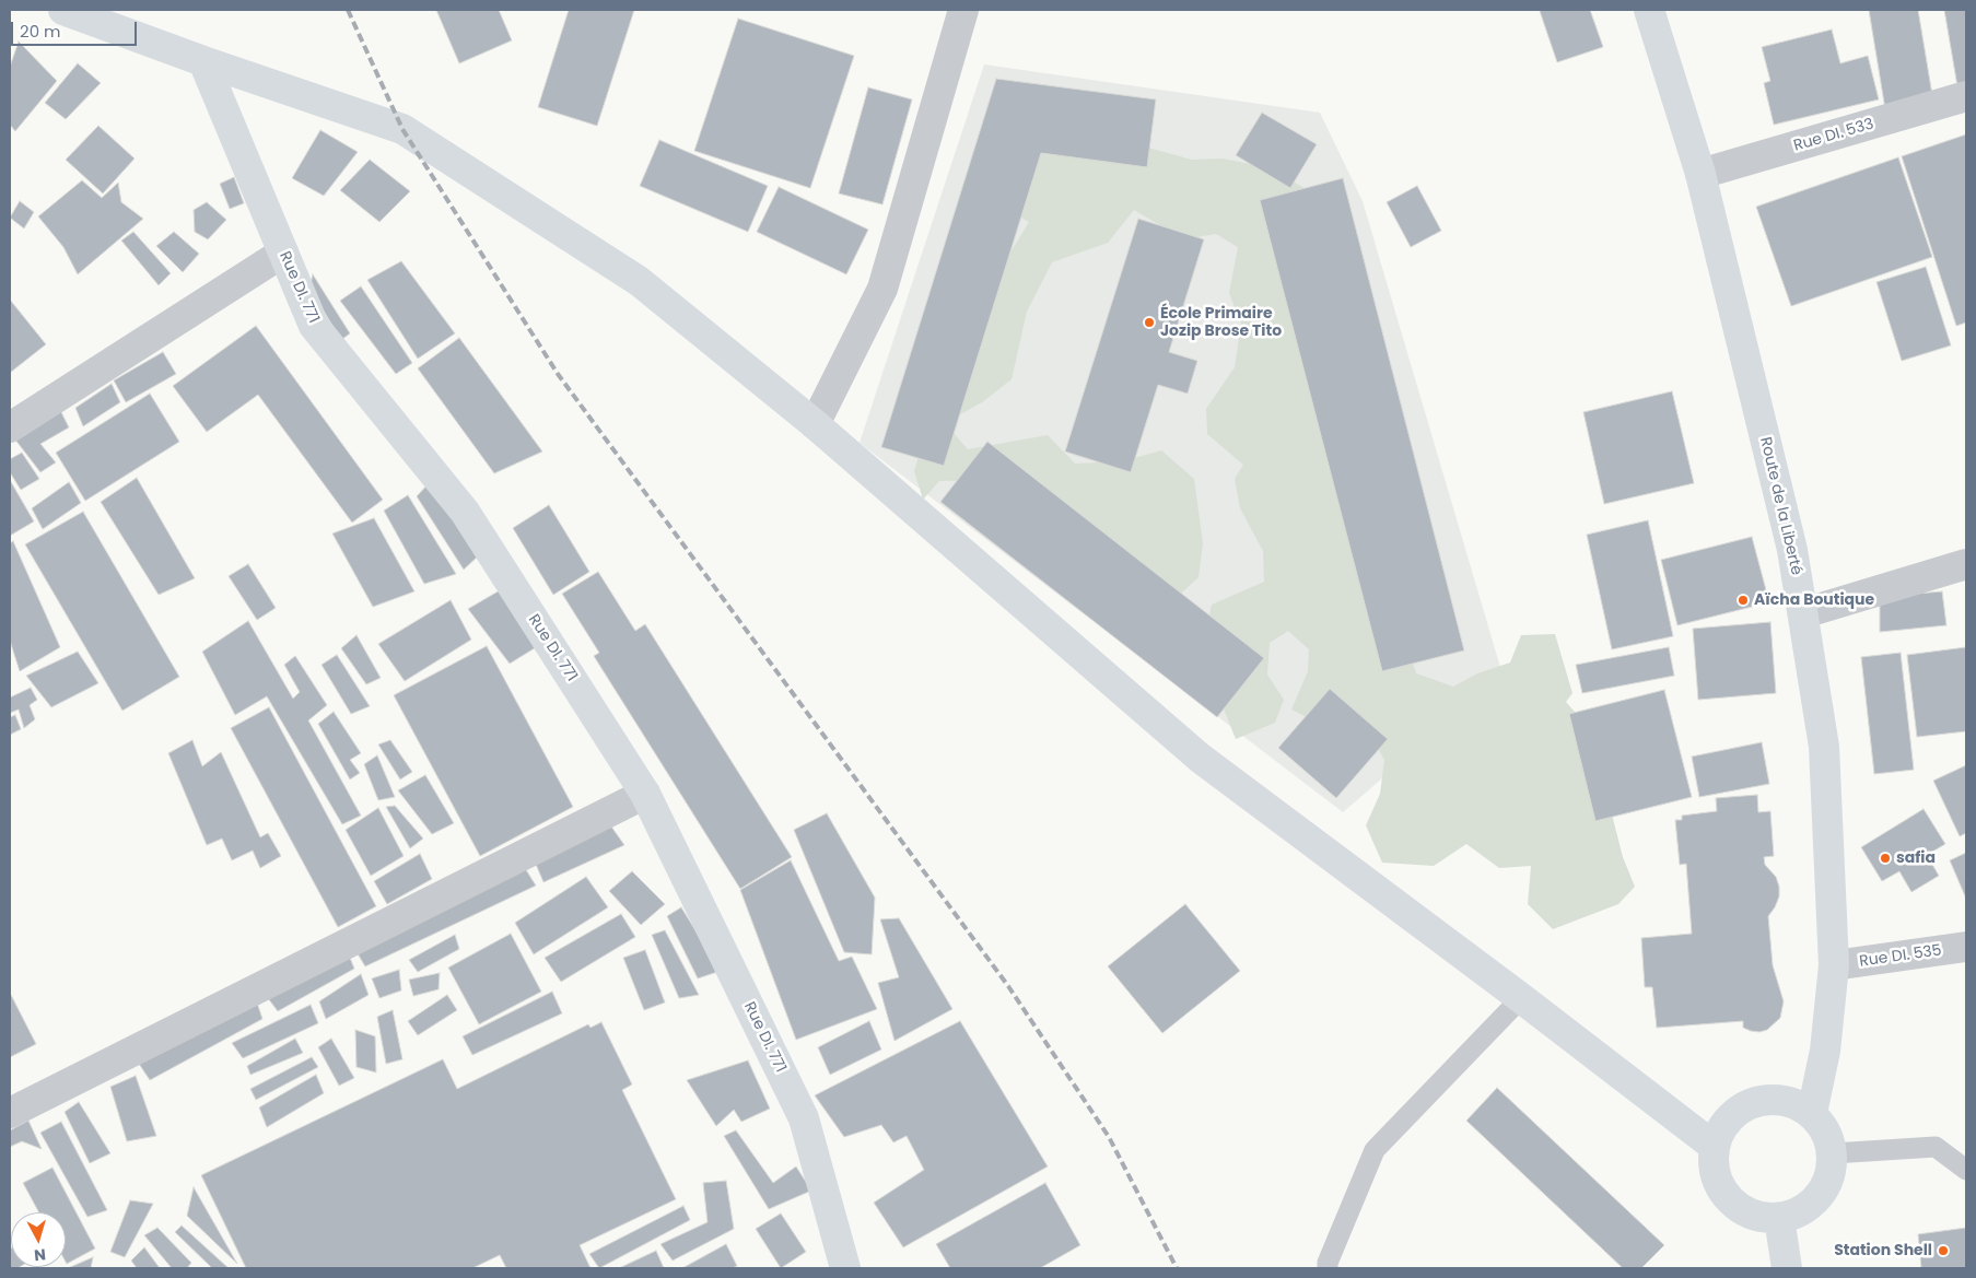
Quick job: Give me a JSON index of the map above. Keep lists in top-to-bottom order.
{
  "streets": {
    "main road": ["Rue DI. 771", "Route de la Liberté"],
    "street": ["Rue DI. 533", "Rue DI. 535"]
  },
  "crossings": [
    ["Rue DI. 533", "Route de la Liberté"],
    ["Route de la Liberté", "Rue DI. 535"]
  ],
  "places": [
    "École Primaire Jozip Brose Tito",
    "Aïcha Boutique",
    "safia",
    "Station Shell"
  ],
  "scale_bar": "20 m",
  "north": "bottom"
}
